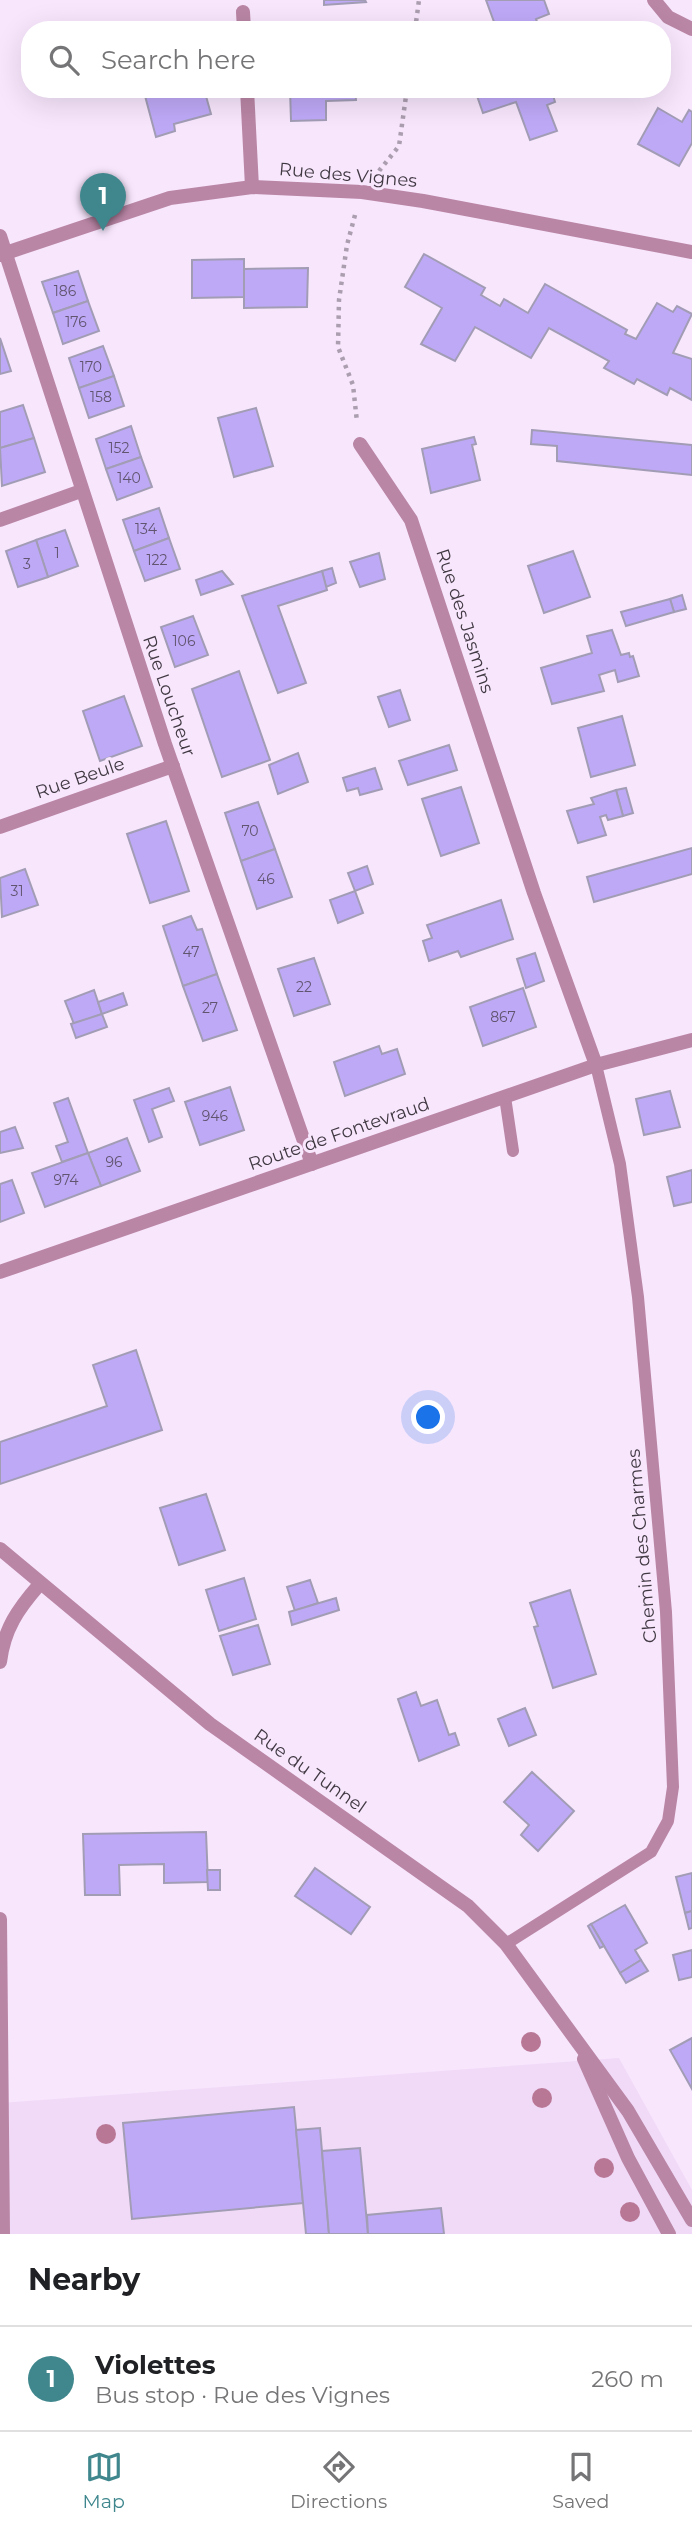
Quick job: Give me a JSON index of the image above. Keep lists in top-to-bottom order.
{
  "streets": {
    "street": [
      "Rue des Vignes",
      "Rue des Jasmins",
      "Rue Loucheur",
      "Rue Beule",
      "Route de Fontevraud",
      "Rue du Tunnel"
    ],
    "lane": ["Chemin des Charmes"]
  },
  "crossings": [
    ["Rue des Vignes", "Rue Loucheur"],
    ["Rue des Jasmins", "Route de Fontevraud"],
    ["Rue des Jasmins", "Chemin des Charmes"],
    ["Rue Loucheur", "Rue Beule"],
    ["Rue Loucheur", "Route de Fontevraud"],
    ["Route de Fontevraud", "Chemin des Charmes"],
    ["Chemin des Charmes", "Rue du Tunnel"]
  ],
  "house_numbers": [
    "186",
    "176",
    "170",
    "158",
    "152",
    "140",
    "134",
    "1",
    "122",
    "3",
    "106",
    "70",
    "46",
    "31",
    "47",
    "22",
    "27",
    "867",
    "946",
    "96",
    "974"
  ],
  "page": {
    "search": "Search here",
    "pins": "1",
    "heading": "Nearby",
    "list": [
      {
        "mark": "1",
        "name": "Violettes",
        "note": "Bus stop · Rue des Vignes",
        "value": "260 m"
      }
    ],
    "nav": ["Map", "Directions", "Saved"]
  }
}
